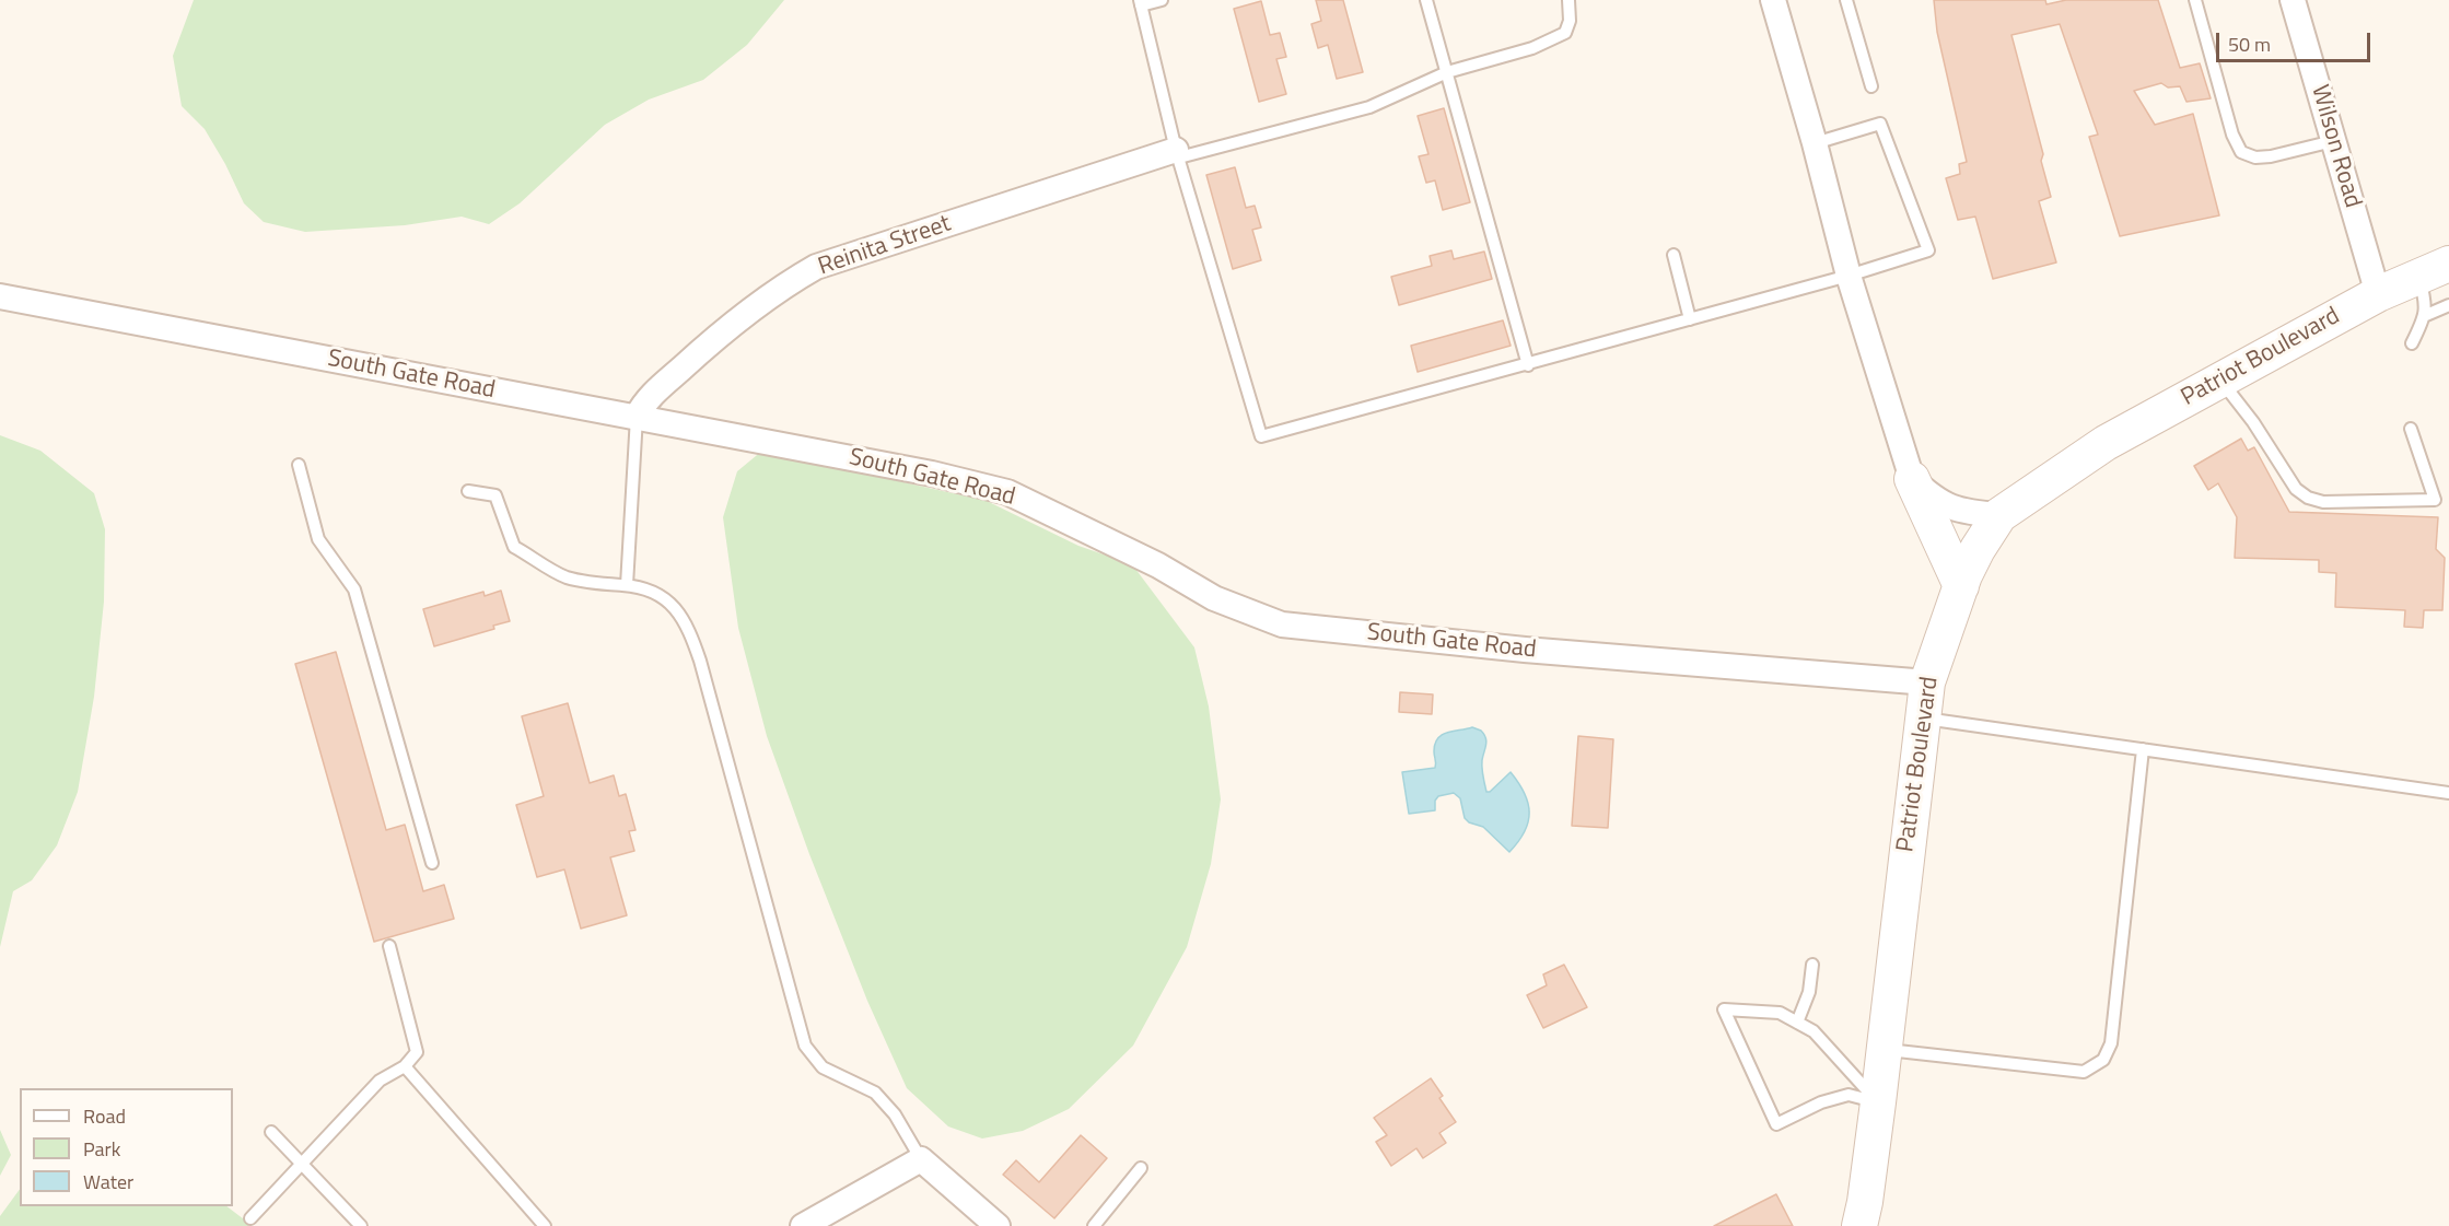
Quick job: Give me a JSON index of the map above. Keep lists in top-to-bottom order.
{
  "streets": {
    "street": [
      "Wilson Road",
      "Reinita Street",
      "Patriot Boulevard",
      "South Gate Road"
    ]
  },
  "crossings": [
    ["Wilson Road", "Patriot Boulevard"],
    ["Reinita Street", "South Gate Road"],
    ["Patriot Boulevard", "South Gate Road"]
  ],
  "legend": ["Road", "Park", "Water"],
  "scale_bar": "50 m"
}
